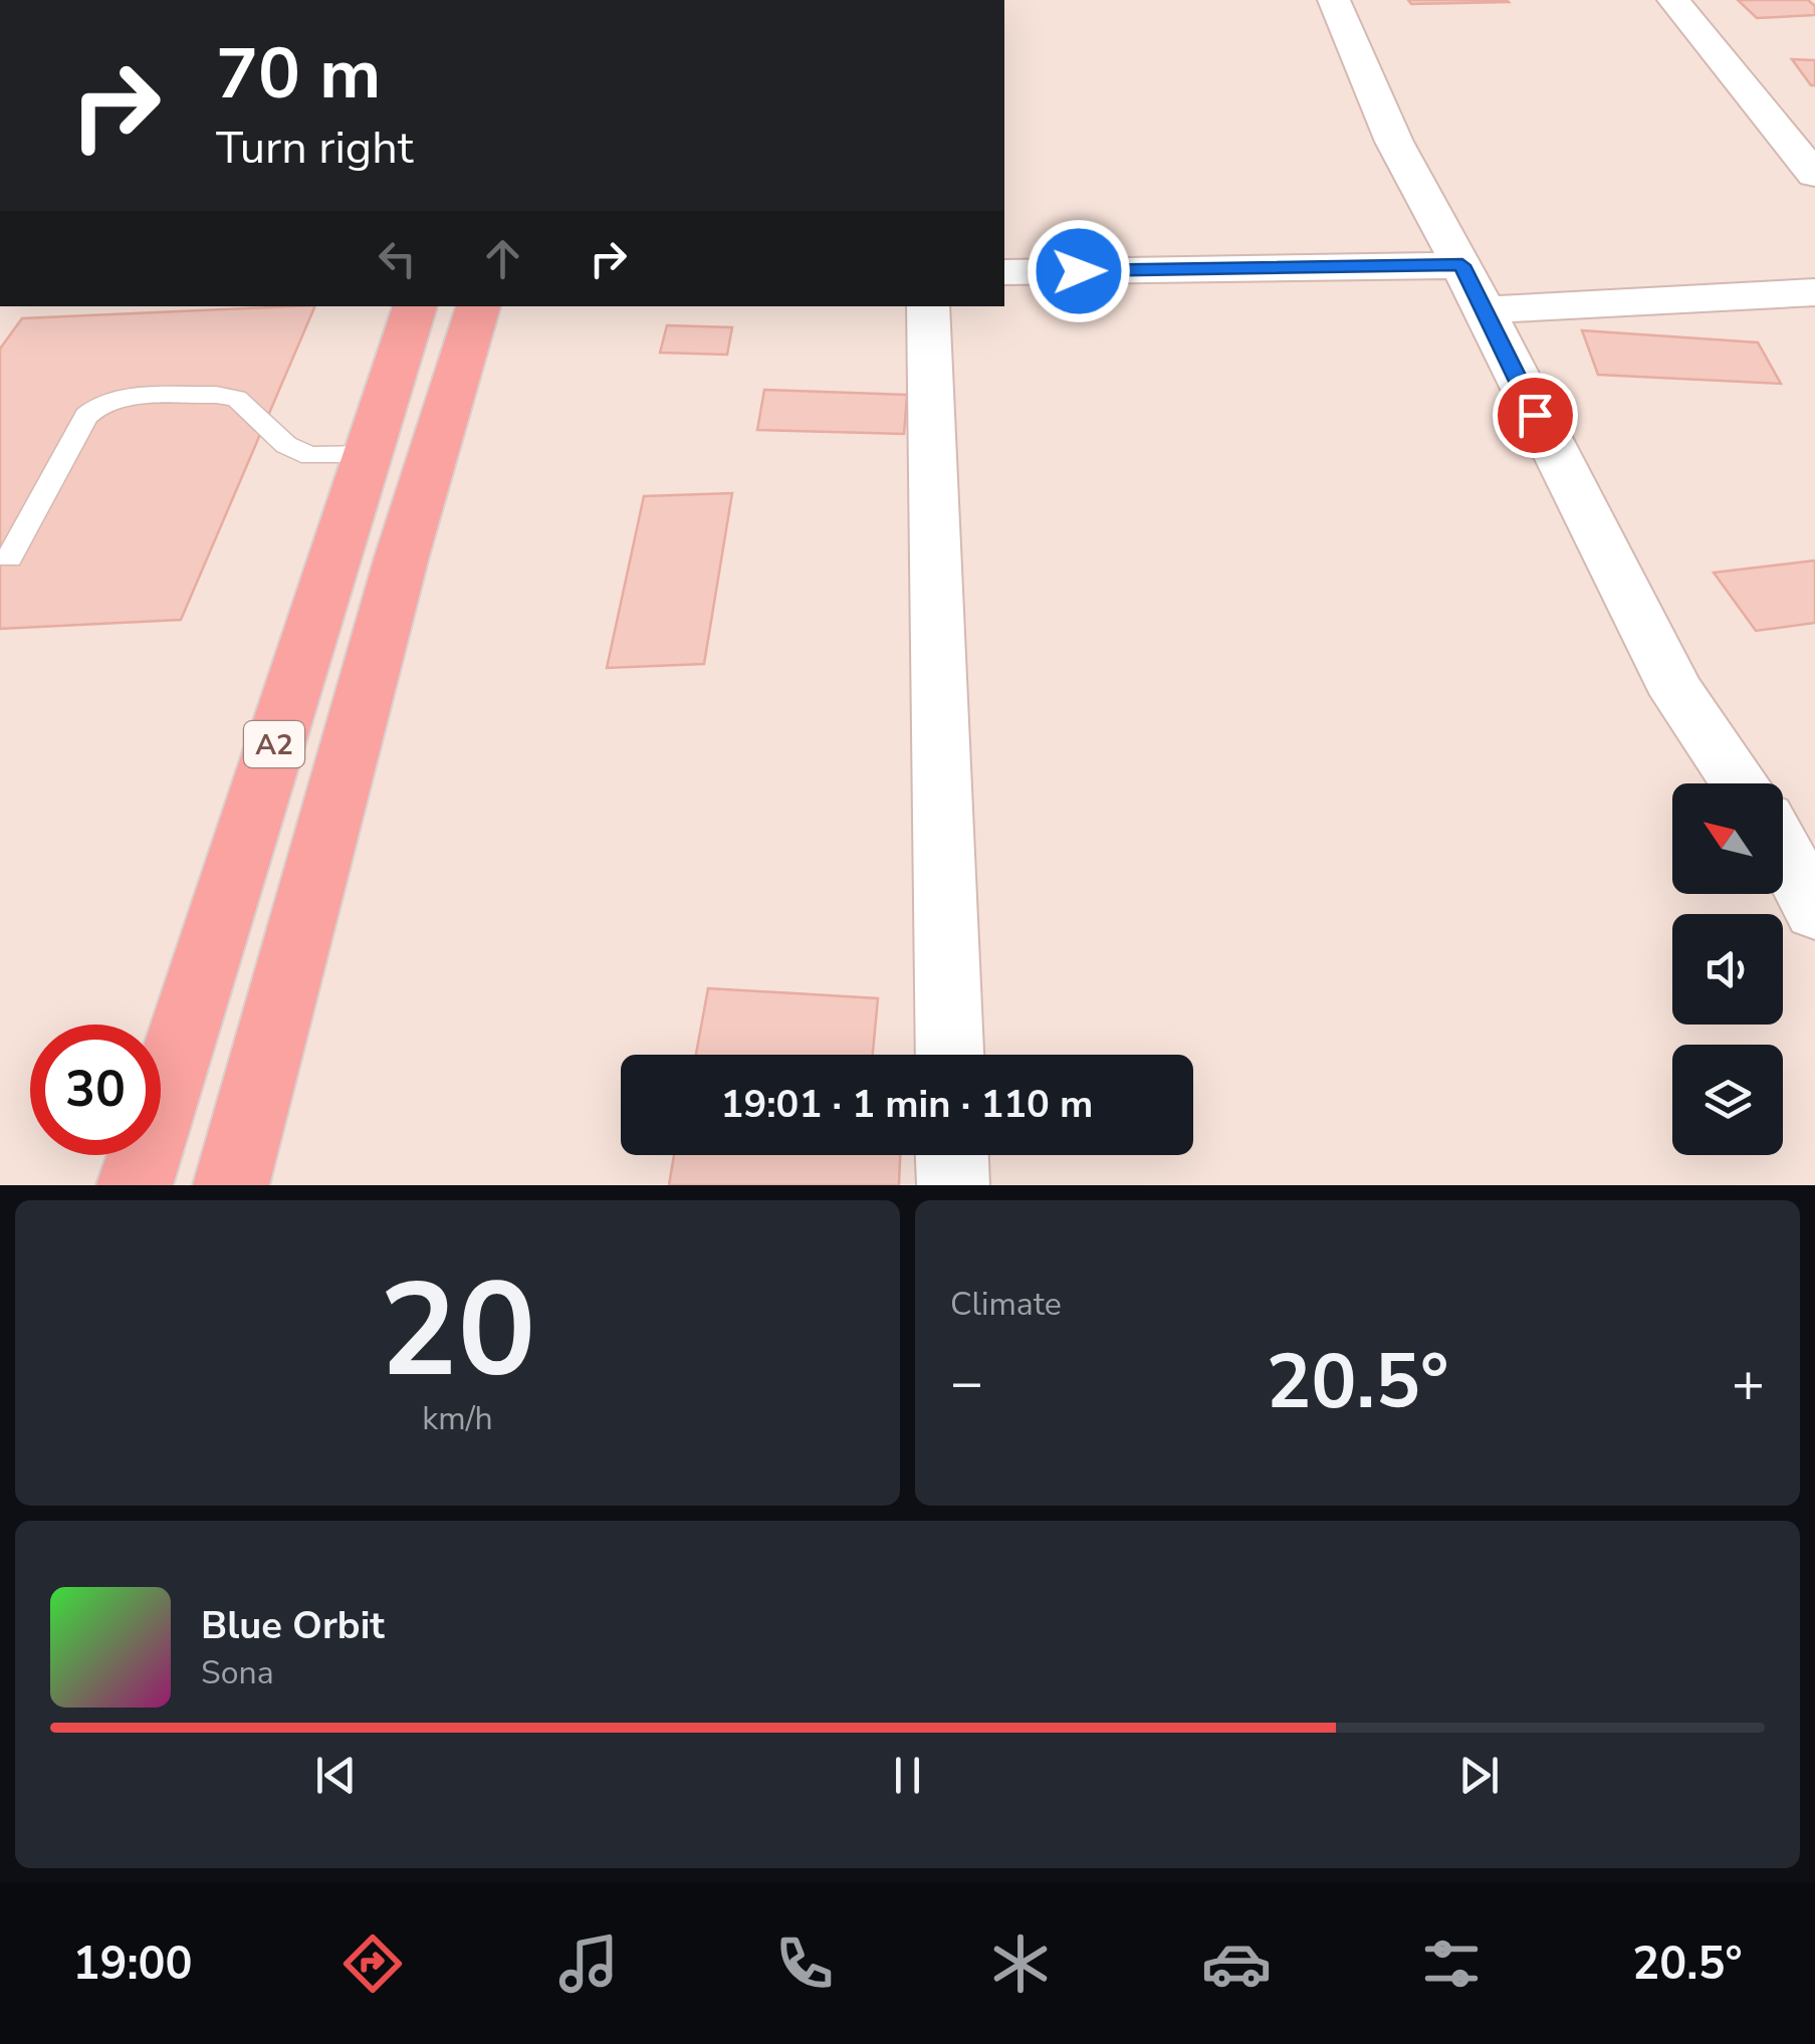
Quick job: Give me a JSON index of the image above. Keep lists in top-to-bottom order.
{
  "streets": {
    "highway": ["A2"]
  },
  "north": "top left",
  "page": {
    "turn": ["70 m", "Turn right"],
    "limit": "30",
    "trip": "19:01 · 1 min · 110 m",
    "tile": [
      ["20", "km/h"],
      "Climate"
    ],
    "heat": ["−", "20.5°", "+"],
    "song": ["Blue Orbit", "Sona"],
    "tabs": ["19:00", "20.5°"]
  }
}
